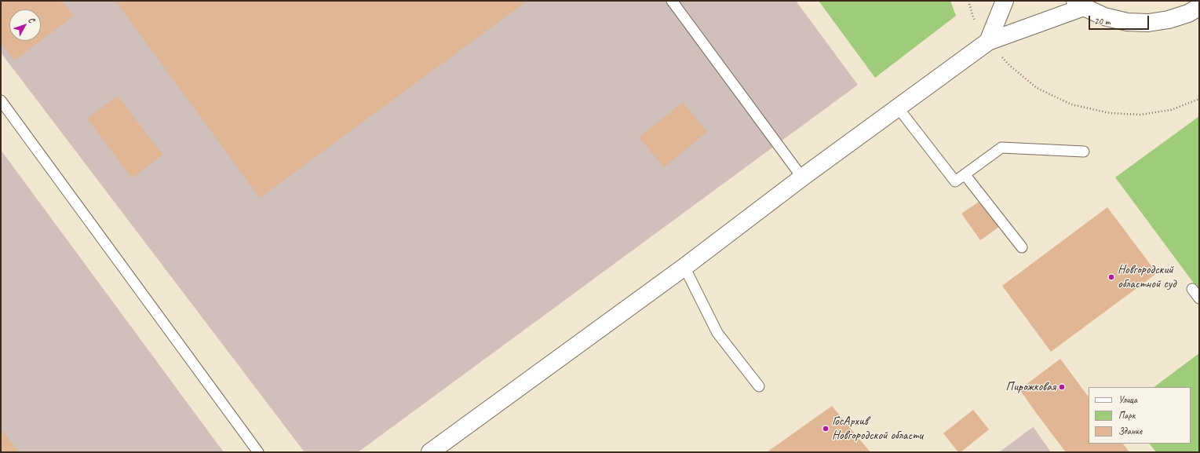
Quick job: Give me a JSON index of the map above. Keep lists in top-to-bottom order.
{
  "places": ["Новгородский областной суд", "Пирожковая", "ГосАрхив Новгородской области"],
  "legend": ["Улица", "Парк", "Здание"],
  "scale_bar": "20 m",
  "north": "top right"
}
